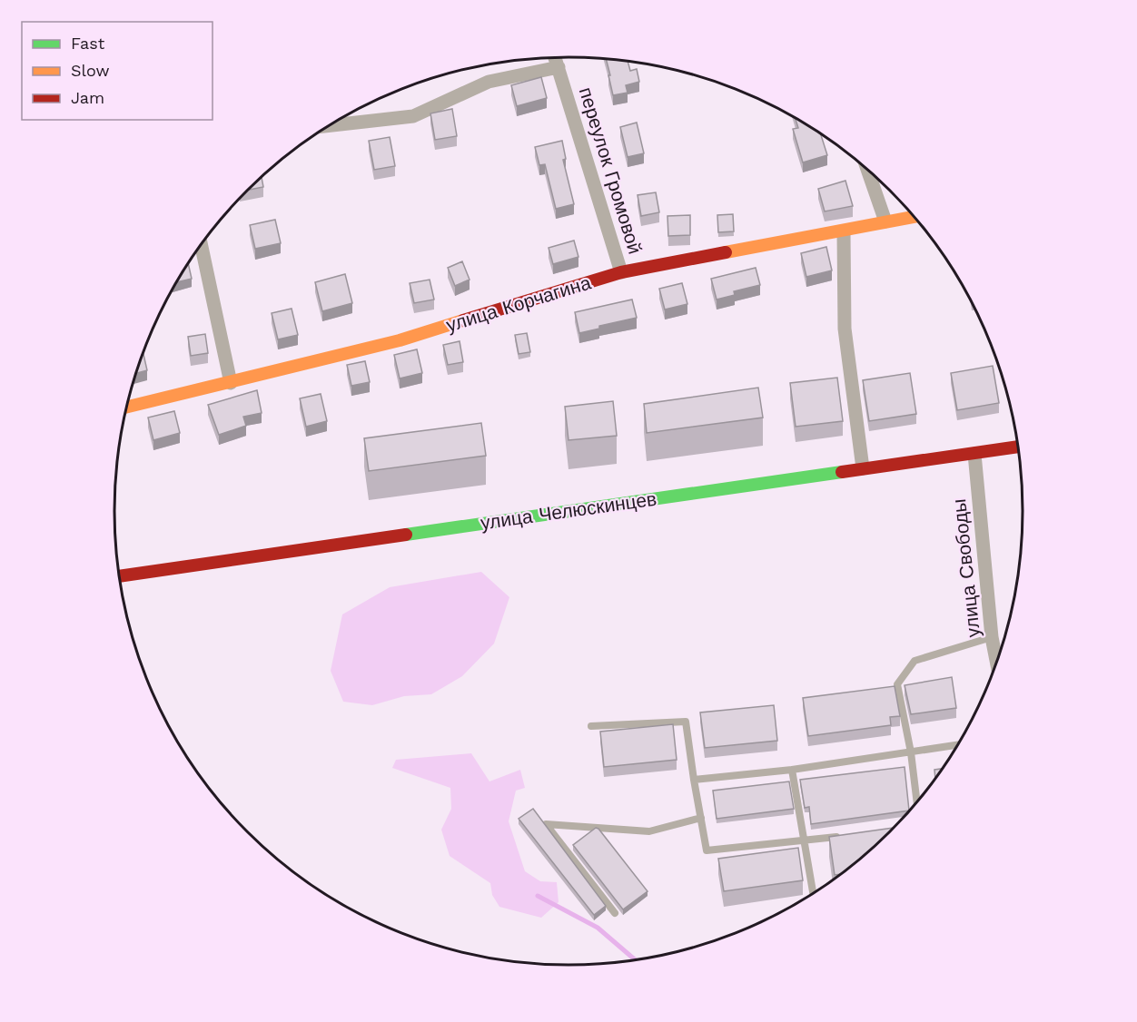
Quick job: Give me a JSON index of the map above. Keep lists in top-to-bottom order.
{
  "streets": {
    "main road": ["улица Корчагина", "улица Челюскинцев"],
    "street": ["переулок Громовой", "улица Свободы"]
  },
  "crossings": [
    ["переулок Громовой", "улица Корчагина"],
    ["улица Челюскинцев", "улица Свободы"]
  ],
  "legend": ["Fast", "Slow", "Jam"]
}
